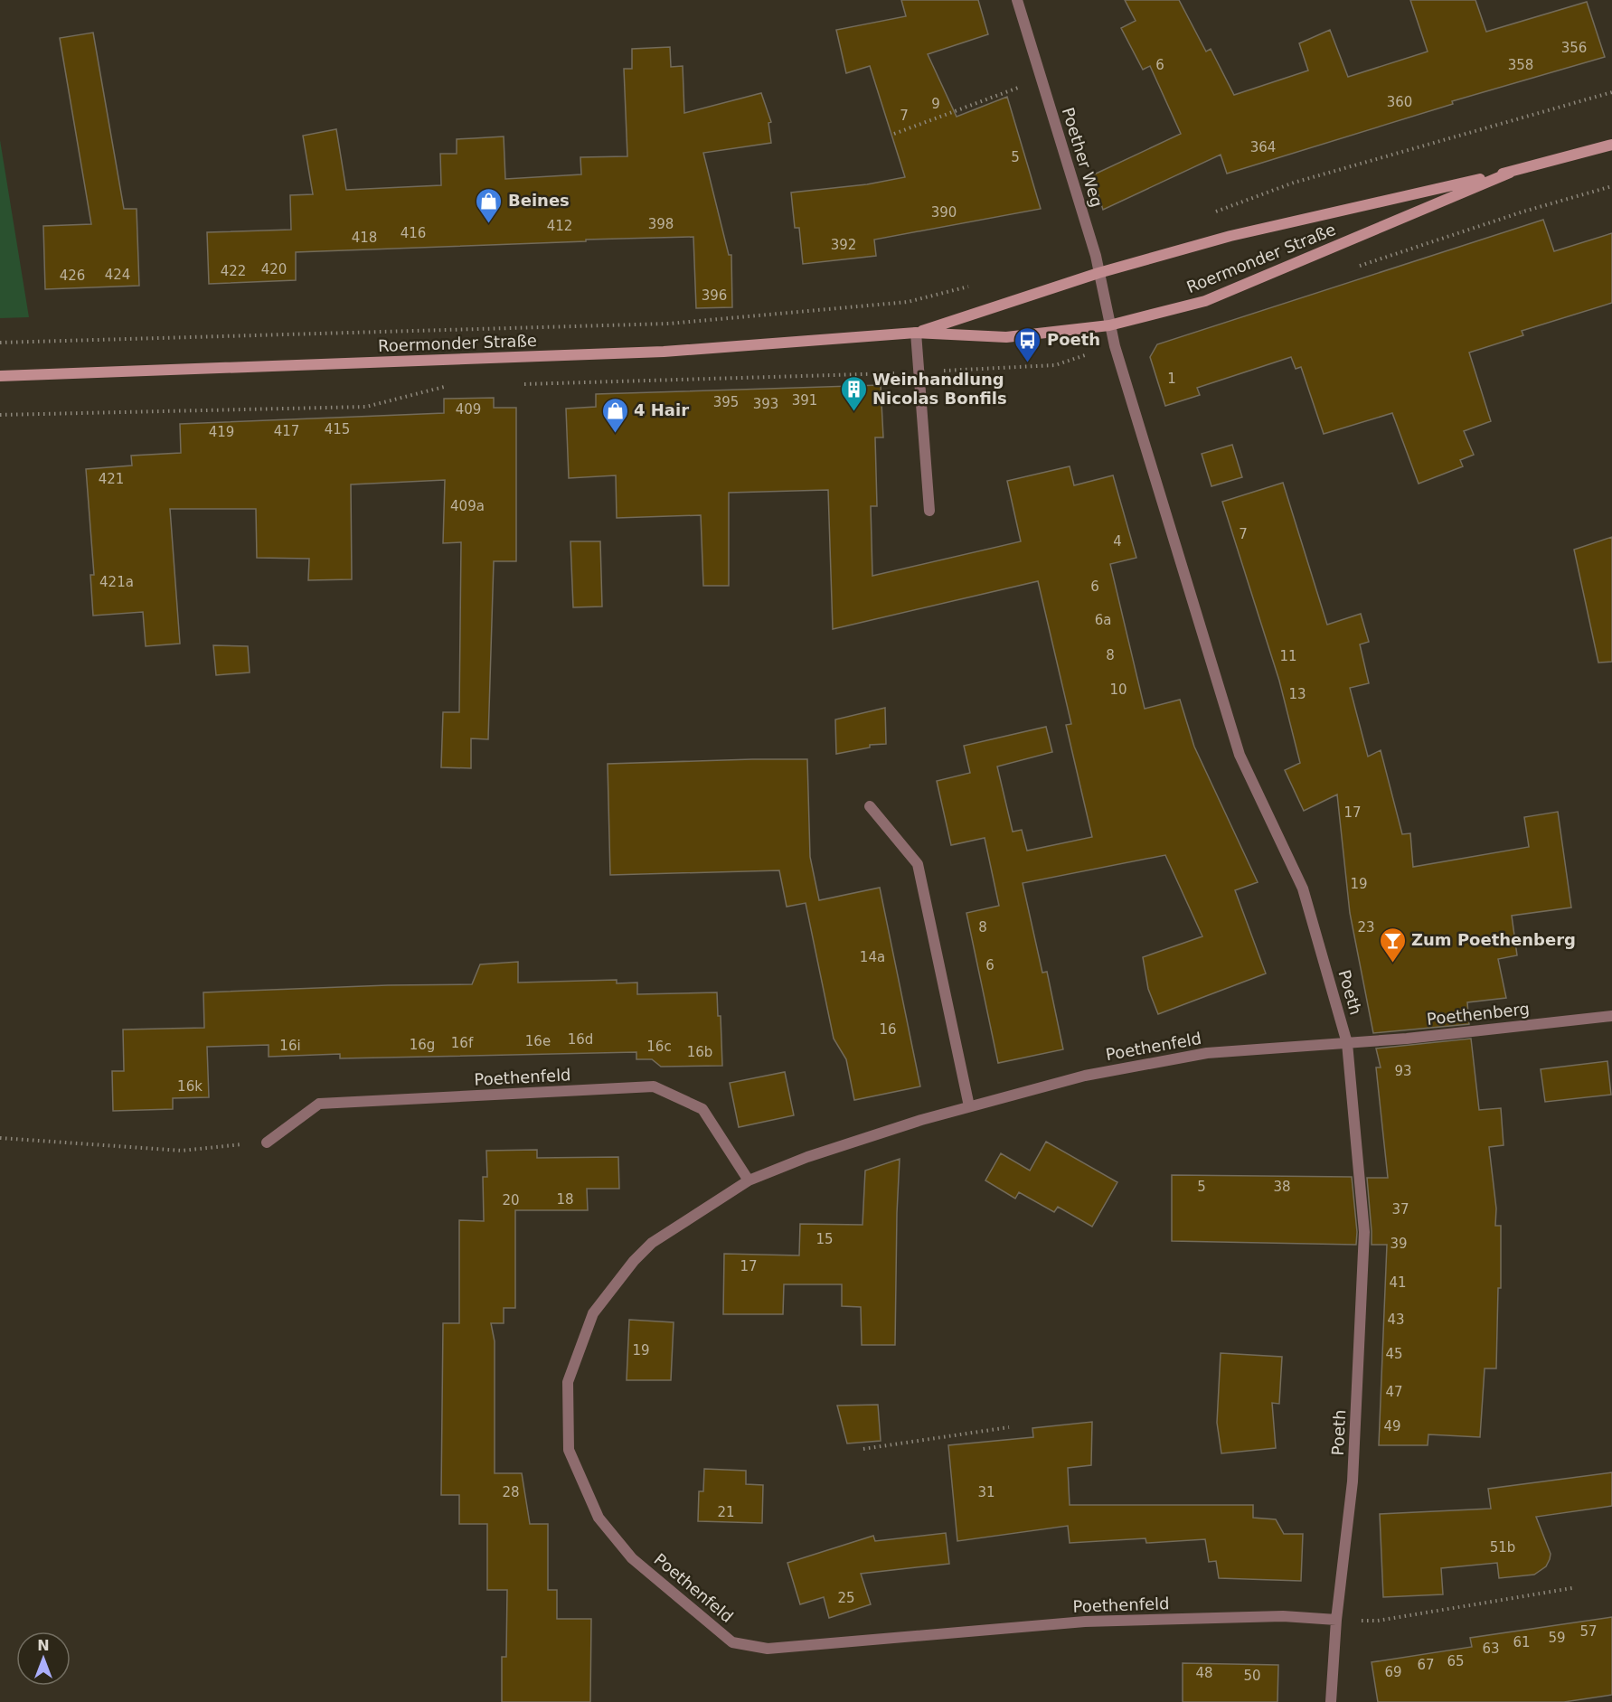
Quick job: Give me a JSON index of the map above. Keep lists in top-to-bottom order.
{
  "streets": {
    "main road": ["Roermonder Straße"],
    "street": [
      "Poether Weg",
      "Poeth",
      "Poethenberg",
      "Poethenfeld"
    ]
  },
  "crossings": [
    ["Poether Weg", "Roermonder Straße"],
    ["Poether Weg", "Poeth"],
    ["Roermonder Straße", "Poeth"],
    ["Poeth", "Poethenberg"],
    ["Poeth", "Poethenfeld"],
    ["Poethenberg", "Poethenfeld"]
  ],
  "places": {
    "shop": ["Beines", "4 Hair"],
    "bus stop": ["Poeth"],
    "building": ["Weinhandlung Nicolas Bonfils"],
    "bar": ["Zum Poethenberg"]
  },
  "house_numbers": [
    "356",
    "6",
    "358",
    "360",
    "9",
    "7",
    "364",
    "5",
    "390",
    "398",
    "412",
    "416",
    "418",
    "392",
    "420",
    "422",
    "424",
    "426",
    "396",
    "1",
    "391",
    "395",
    "393",
    "409",
    "415",
    "417",
    "419",
    "421",
    "409a",
    "7",
    "4",
    "421a",
    "6",
    "6a",
    "8",
    "11",
    "10",
    "13",
    "17",
    "19",
    "8",
    "23",
    "14a",
    "6",
    "16",
    "16d",
    "16e",
    "16f",
    "16g",
    "16i",
    "16c",
    "16b",
    "93",
    "16k",
    "5",
    "38",
    "18",
    "20",
    "37",
    "15",
    "39",
    "17",
    "41",
    "43",
    "19",
    "45",
    "47",
    "49",
    "28",
    "31",
    "21",
    "51b",
    "25",
    "57",
    "59",
    "61",
    "63",
    "65",
    "67",
    "69",
    "48",
    "50"
  ],
  "north": "top"
}
